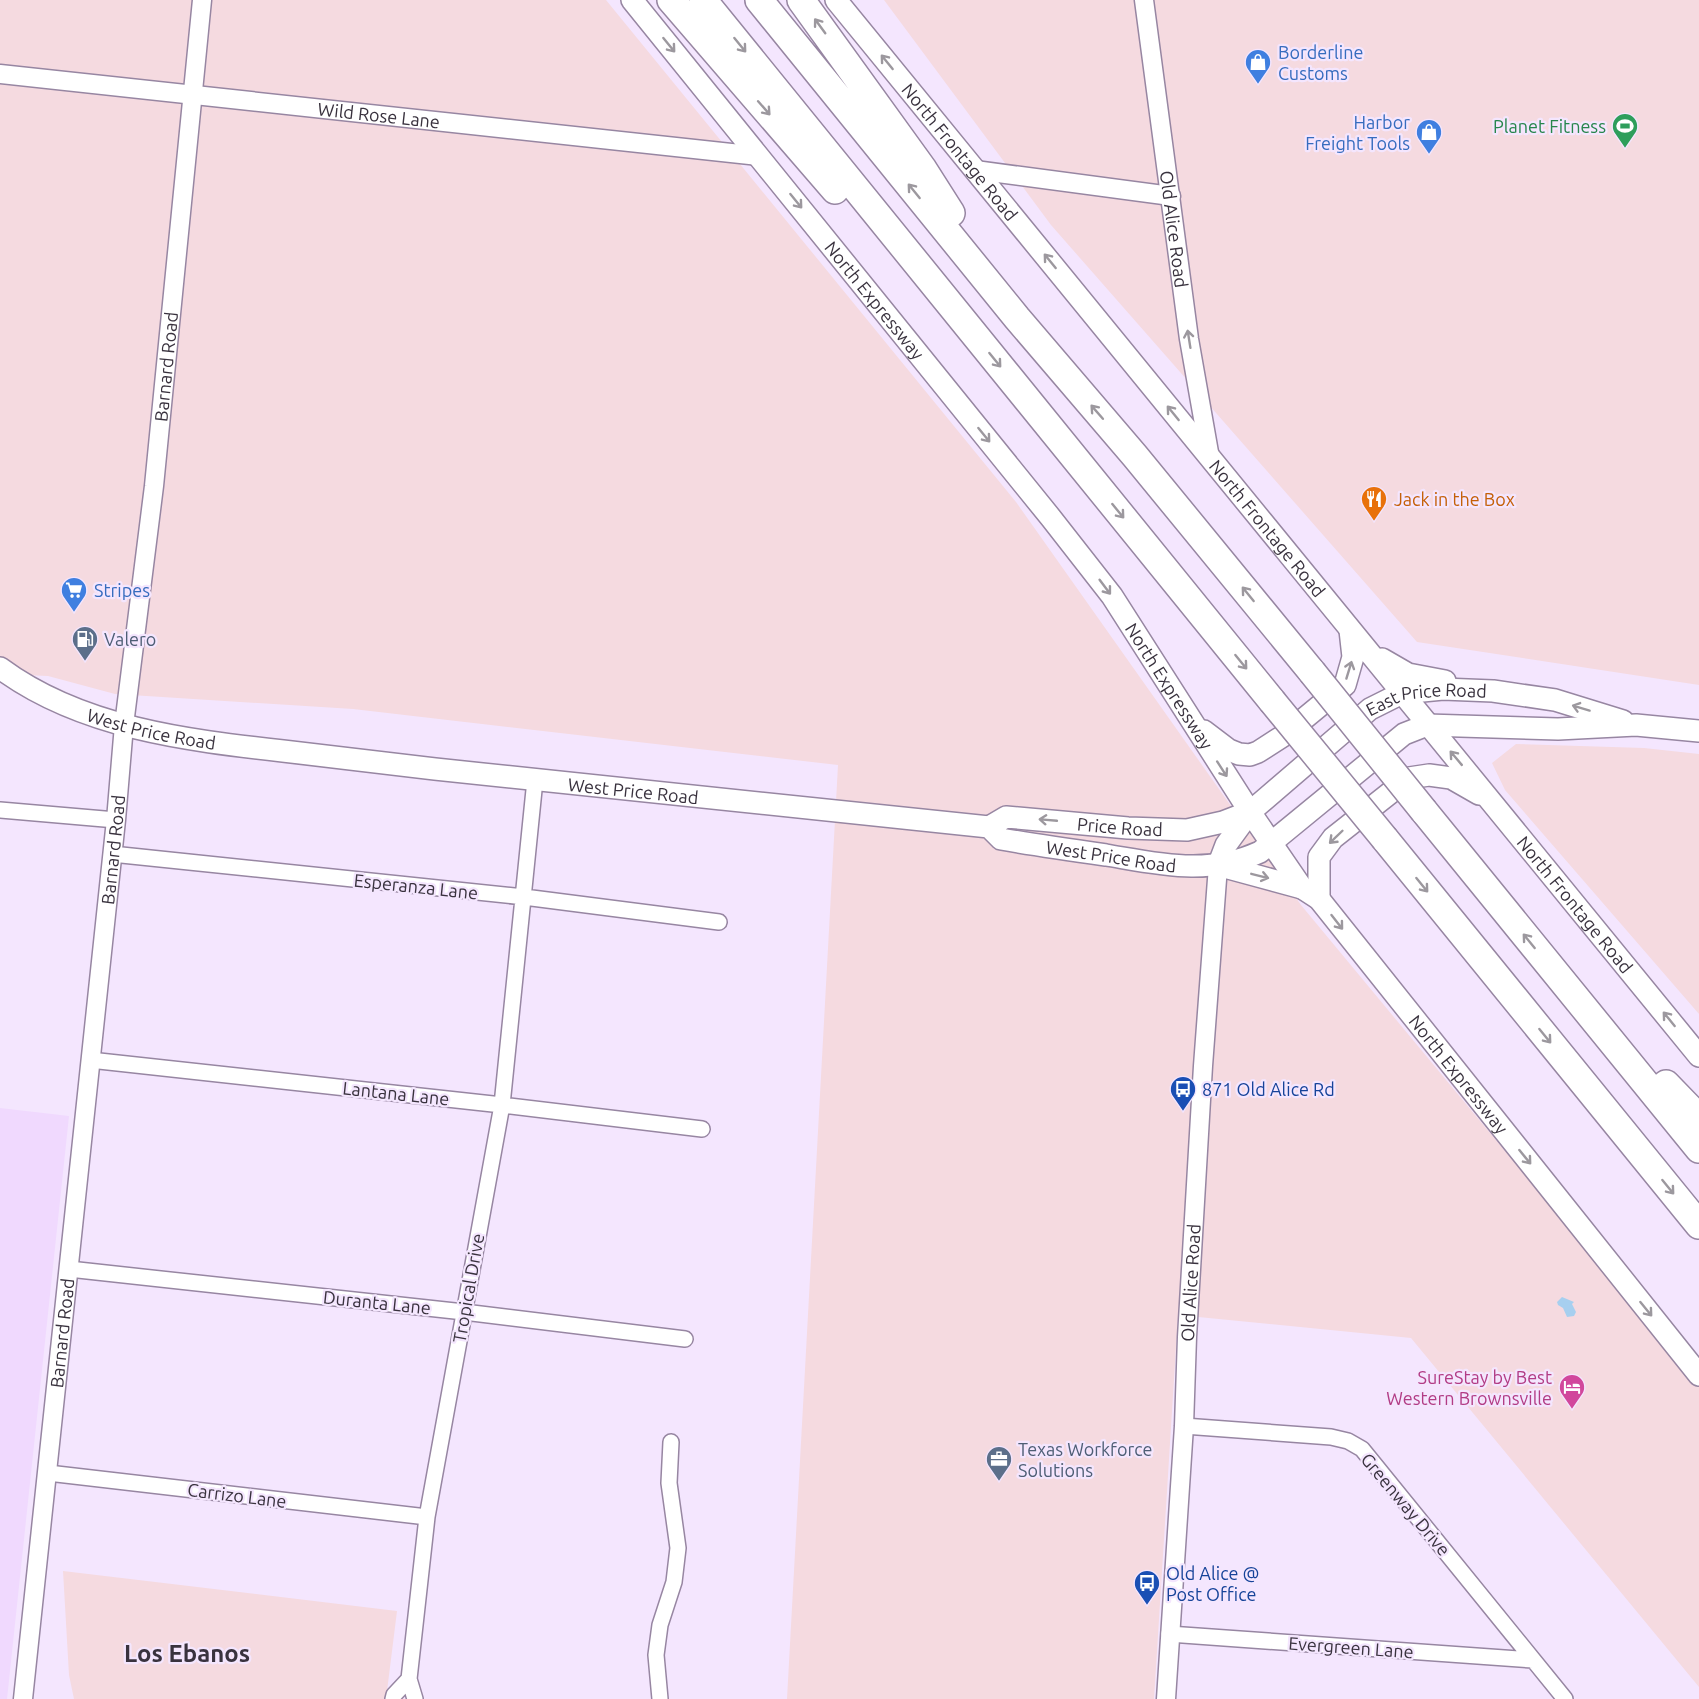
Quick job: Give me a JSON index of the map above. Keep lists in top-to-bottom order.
{
  "streets": {
    "main road": [
      "North Frontage Road",
      "North Expressway",
      "East Price Road",
      "West Price Road",
      "Price Road"
    ],
    "street": [
      "Wild Rose Lane",
      "Old Alice Road",
      "Barnard Road",
      "Esperanza Lane",
      "Lantana Lane",
      "Tropical Drive",
      "Duranta Lane",
      "Carrizo Lane",
      "Greenway Drive",
      "Evergreen Lane"
    ]
  },
  "crossings": [
    ["Wild Rose Lane", "North Expressway"],
    ["Wild Rose Lane", "Barnard Road"],
    ["North Frontage Road", "Old Alice Road"],
    ["North Frontage Road", "East Price Road"],
    ["Old Alice Road", "West Price Road"],
    ["Old Alice Road", "Greenway Drive"],
    ["Old Alice Road", "Evergreen Lane"],
    ["North Expressway", "East Price Road"],
    ["North Expressway", "West Price Road"],
    ["North Expressway", "Price Road"],
    ["Barnard Road", "West Price Road"],
    ["Barnard Road", "Esperanza Lane"],
    ["Barnard Road", "Lantana Lane"],
    ["Barnard Road", "Duranta Lane"],
    ["Barnard Road", "Carrizo Lane"],
    ["East Price Road", "West Price Road"],
    ["East Price Road", "Price Road"],
    ["West Price Road", "Price Road"],
    ["West Price Road", "Tropical Drive"],
    ["Esperanza Lane", "Tropical Drive"],
    ["Lantana Lane", "Tropical Drive"],
    ["Tropical Drive", "Duranta Lane"],
    ["Tropical Drive", "Carrizo Lane"],
    ["Greenway Drive", "Evergreen Lane"]
  ],
  "one_way": ["North Frontage Road", "North Expressway", "Price Road"],
  "districts": ["Los Ebanos"],
  "places": {
    "shop": ["Borderline Customs", "Harbor Freight Tools"],
    "sports": ["Planet Fitness"],
    "restaurant": ["Jack in the Box"],
    "supermarket": ["Stripes"],
    "fuel station": ["Valero"],
    "bus stop": ["871 Old Alice Rd", "Old Alice @ Post Office"],
    "hotel": ["SureStay by Best Western Brownsville"],
    "office": ["Texas Workforce Solutions"]
  }
}
